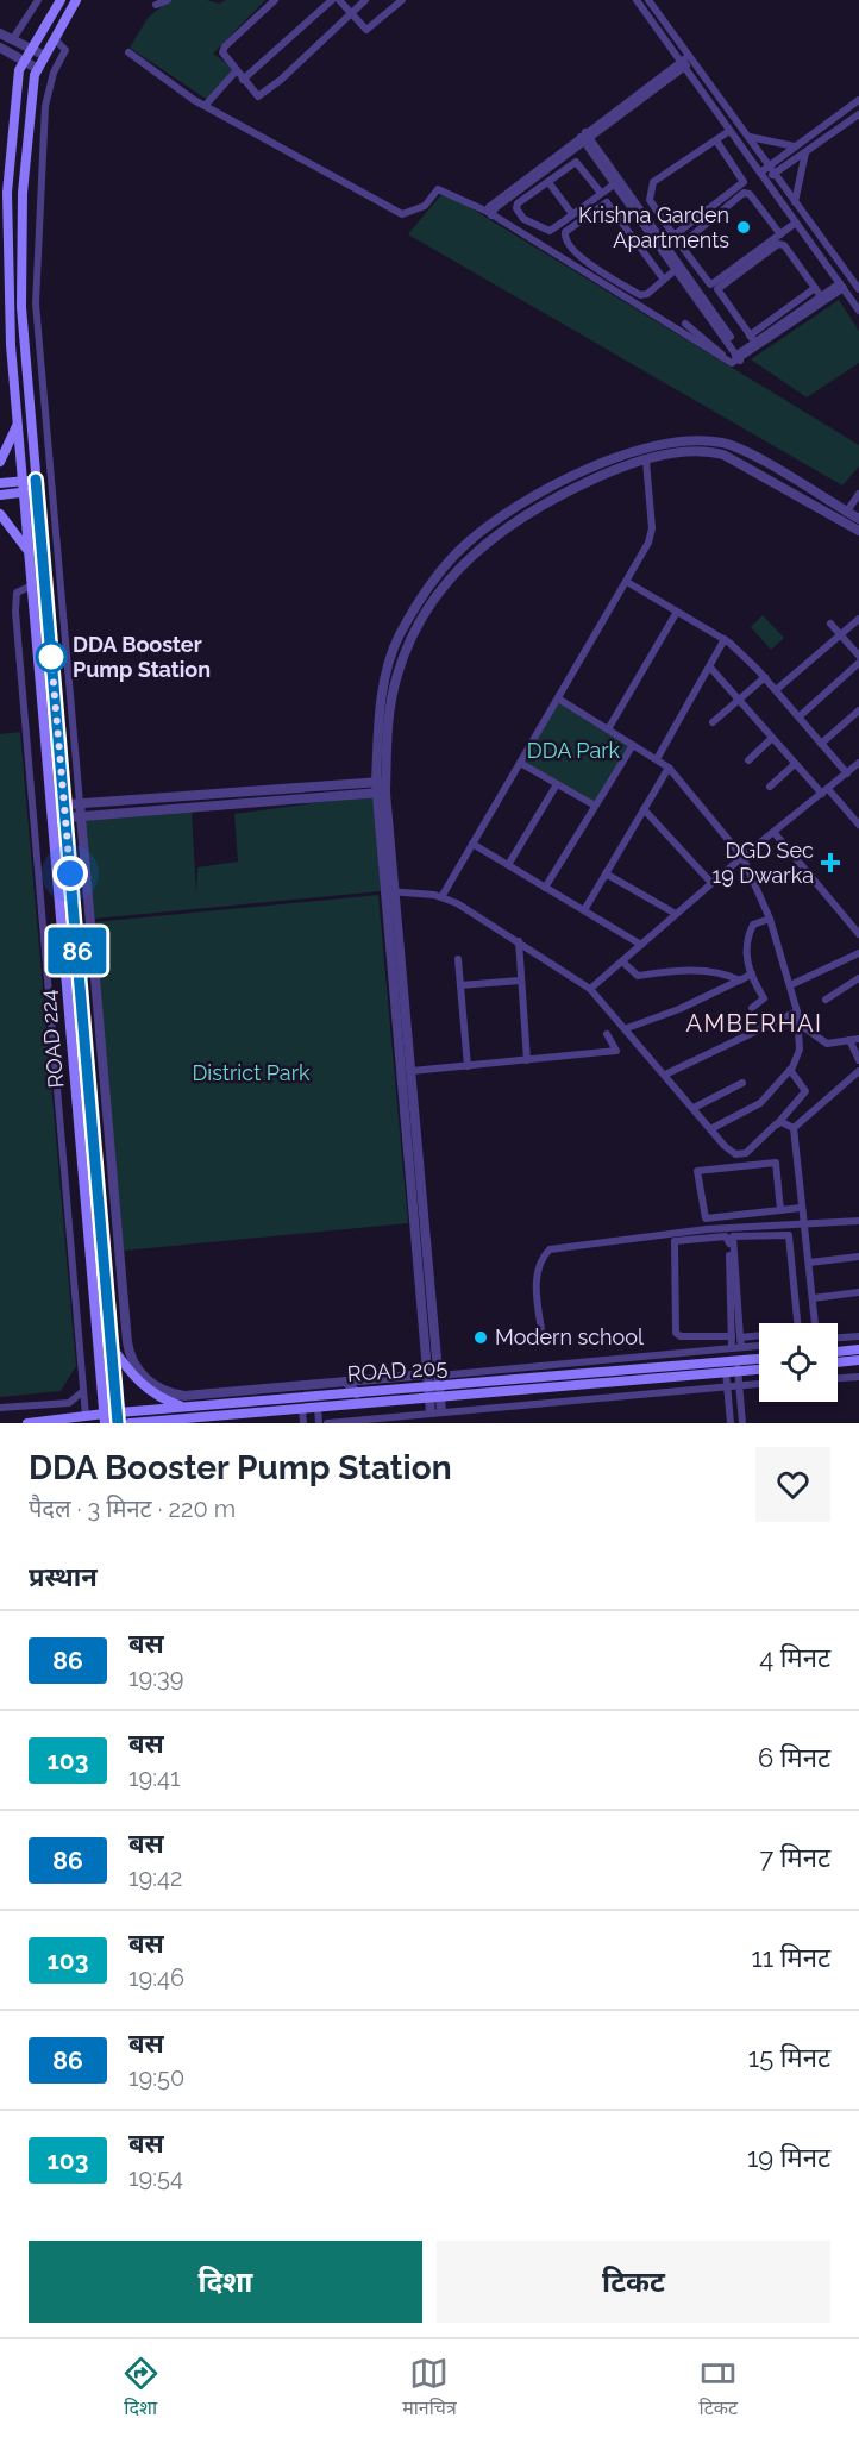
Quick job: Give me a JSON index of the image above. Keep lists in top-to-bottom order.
{
  "streets": {
    "main road": ["ROAD 224", "ROAD 205"]
  },
  "crossings": [
    ["ROAD 224", "ROAD 205"]
  ],
  "districts": ["AMBERHAI"],
  "parks": ["DDA Park", "District Park"],
  "places": {
    "other": ["Krishna Garden Apartments", "DDA Booster Pump Station", "Modern school"],
    "health": ["DGD Sec 19 Dwarka"]
  },
  "lines": ["bus line 86"],
  "page": {
    "on_map": "86",
    "heading": [
      ["DDA Booster Pump Station", "पैदल · 3 मिनट · 220 m"],
      "प्रस्थान"
    ],
    "list": [
      {
        "mark": "86",
        "name": "बस",
        "note": "19:39",
        "value": "4 मिनट"
      },
      {
        "mark": "103",
        "name": "बस",
        "note": "19:41",
        "value": "6 मिनट"
      },
      {
        "mark": "86",
        "name": "बस",
        "note": "19:42",
        "value": "7 मिनट"
      },
      {
        "mark": "103",
        "name": "बस",
        "note": "19:46",
        "value": "11 मिनट"
      },
      {
        "mark": "86",
        "name": "बस",
        "note": "19:50",
        "value": "15 मिनट"
      },
      {
        "mark": "103",
        "name": "बस",
        "note": "19:54",
        "value": "19 मिनट"
      }
    ],
    "buttons": ["दिशा", "टिकट"],
    "tabs": ["दिशा", "मानचित्र", "टिकट"]
  }
}
